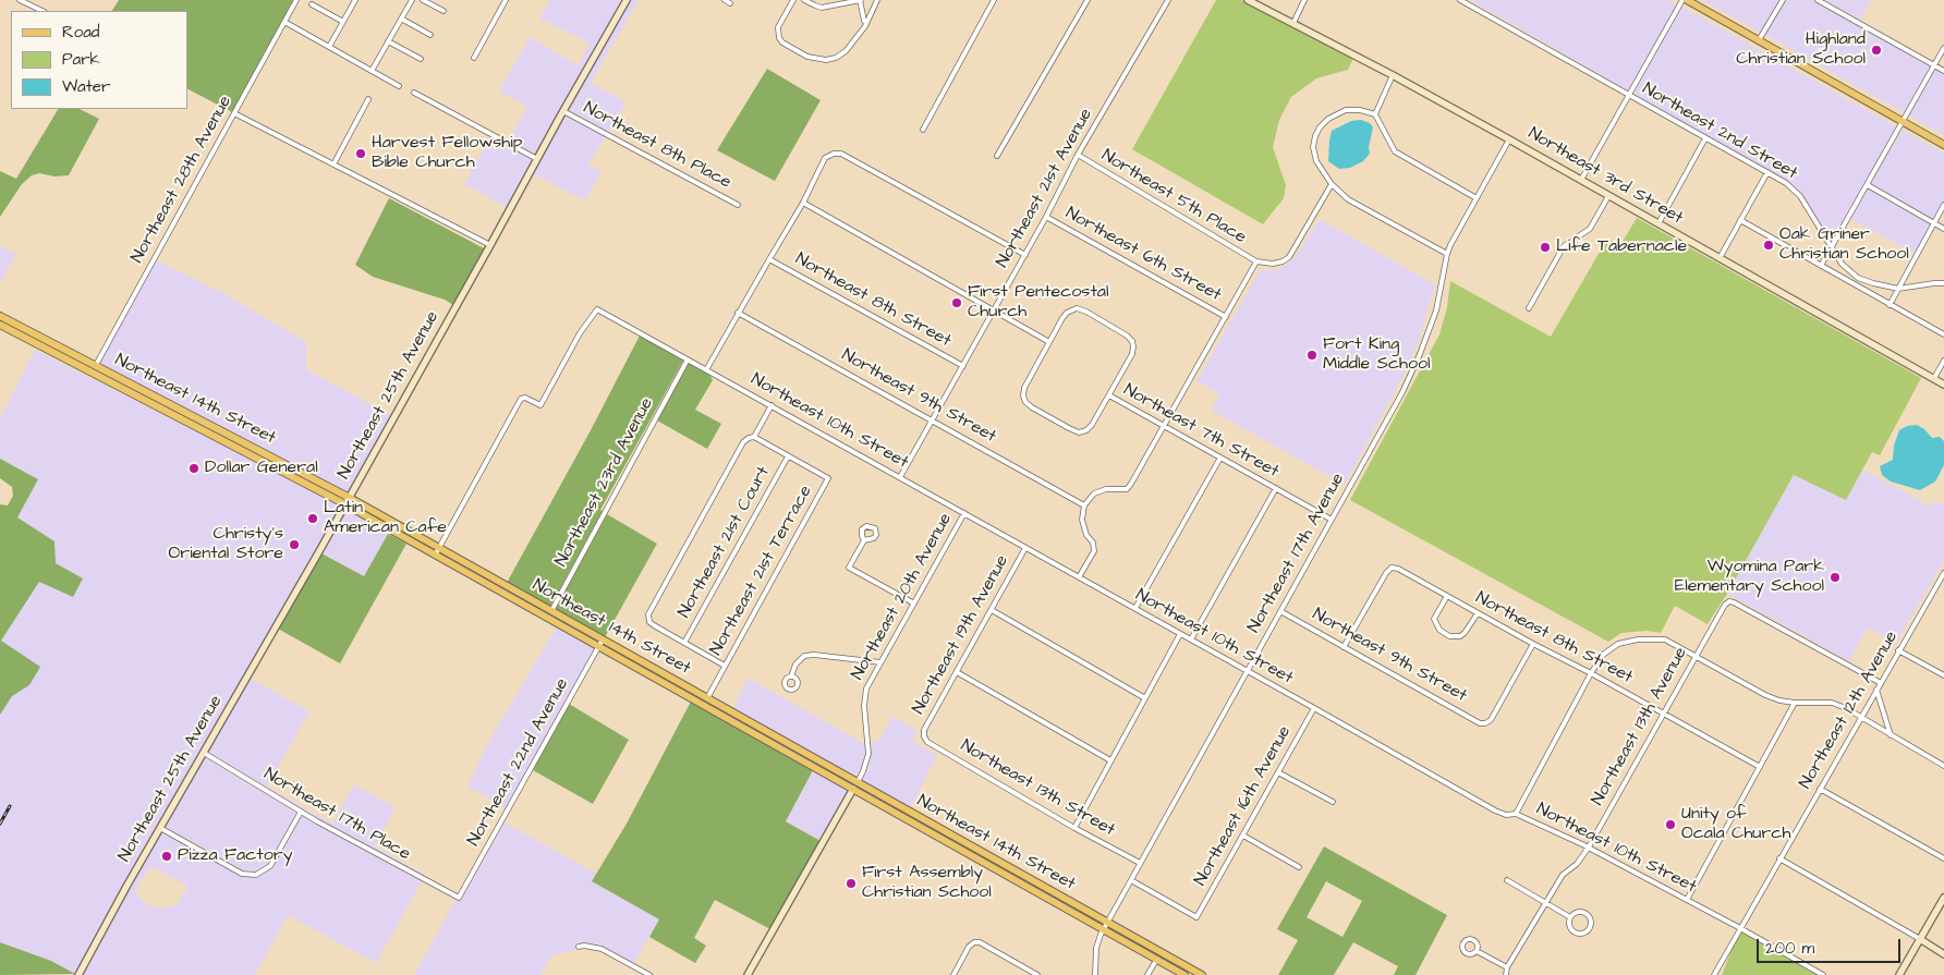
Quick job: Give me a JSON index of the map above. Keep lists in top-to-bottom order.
{
  "streets": {
    "main road": ["Northeast 14th Street"],
    "street": [
      "Northeast 2nd Street",
      "Northeast 8th Place",
      "Northeast 3rd Street",
      "Northeast 28th Avenue",
      "Northeast 21st Avenue",
      "Northeast 5th Place",
      "Northeast 6th Street",
      "Northeast 8th Street",
      "Northeast 25th Avenue",
      "Northeast 9th Street",
      "Northeast 10th Street",
      "Northeast 7th Street",
      "Northeast 23rd Avenue",
      "Northeast 21st Court",
      "Northeast 17th Avenue",
      "Northeast 21st Terrace",
      "Northeast 20th Avenue",
      "Northeast 19th Avenue",
      "Northeast 12th Avenue",
      "Northeast 13th Avenue",
      "Northeast 22nd Avenue",
      "Northeast 13th Street",
      "Northeast 16th Avenue",
      "Northeast 17th Place"
    ]
  },
  "crossings": [
    ["Northeast 8th Place", "Northeast 25th Avenue"],
    ["Northeast 3rd Street", "Northeast 17th Avenue"],
    ["Northeast 28th Avenue", "Northeast 14th Street"],
    ["Northeast 21st Avenue", "Northeast 5th Place"],
    ["Northeast 21st Avenue", "Northeast 6th Street"],
    ["Northeast 21st Avenue", "Northeast 8th Street"],
    ["Northeast 21st Avenue", "Northeast 9th Street"],
    ["Northeast 21st Avenue", "Northeast 10th Street"],
    ["Northeast 8th Street", "Northeast 9th Street"],
    ["Northeast 8th Street", "Northeast 13th Avenue"],
    ["Northeast 25th Avenue", "Northeast 14th Street"],
    ["Northeast 25th Avenue", "Northeast 17th Place"],
    ["Northeast 9th Street", "Northeast 17th Avenue"],
    ["Northeast 14th Street", "Northeast 10th Street"],
    ["Northeast 14th Street", "Northeast 23rd Avenue"],
    ["Northeast 14th Street", "Northeast 17th Avenue"],
    ["Northeast 14th Street", "Northeast 21st Terrace"],
    ["Northeast 14th Street", "Northeast 20th Avenue"],
    ["Northeast 14th Street", "Northeast 22nd Avenue"],
    ["Northeast 10th Street", "Northeast 23rd Avenue"],
    ["Northeast 10th Street", "Northeast 17th Avenue"],
    ["Northeast 10th Street", "Northeast 20th Avenue"],
    ["Northeast 10th Street", "Northeast 19th Avenue"],
    ["Northeast 10th Street", "Northeast 12th Avenue"],
    ["Northeast 10th Street", "Northeast 13th Avenue"],
    ["Northeast 10th Street", "Northeast 16th Avenue"],
    ["Northeast 7th Street", "Northeast 17th Avenue"],
    ["Northeast 21st Court", "Northeast 21st Terrace"],
    ["Northeast 17th Avenue", "Northeast 13th Street"],
    ["Northeast 17th Avenue", "Northeast 16th Avenue"],
    ["Northeast 19th Avenue", "Northeast 13th Street"],
    ["Northeast 12th Avenue", "Northeast 13th Avenue"],
    ["Northeast 22nd Avenue", "Northeast 17th Place"]
  ],
  "places": [
    "Highland Christian School",
    "Harvest Fellowship Bible Church",
    "Oak Griner Christian School",
    "Life Tabernacle",
    "First Pentecostal Church",
    "Fort King Middle School",
    "Dollar General",
    "Latin American Cafe",
    "Christy's Oriental Store",
    "Wyomina Park Elementary School",
    "Unity of Ocala Church",
    "Pizza Factory",
    "First Assembly Christian School"
  ],
  "legend": ["Road", "Park", "Water"],
  "scale_bar": "200 m"
}
